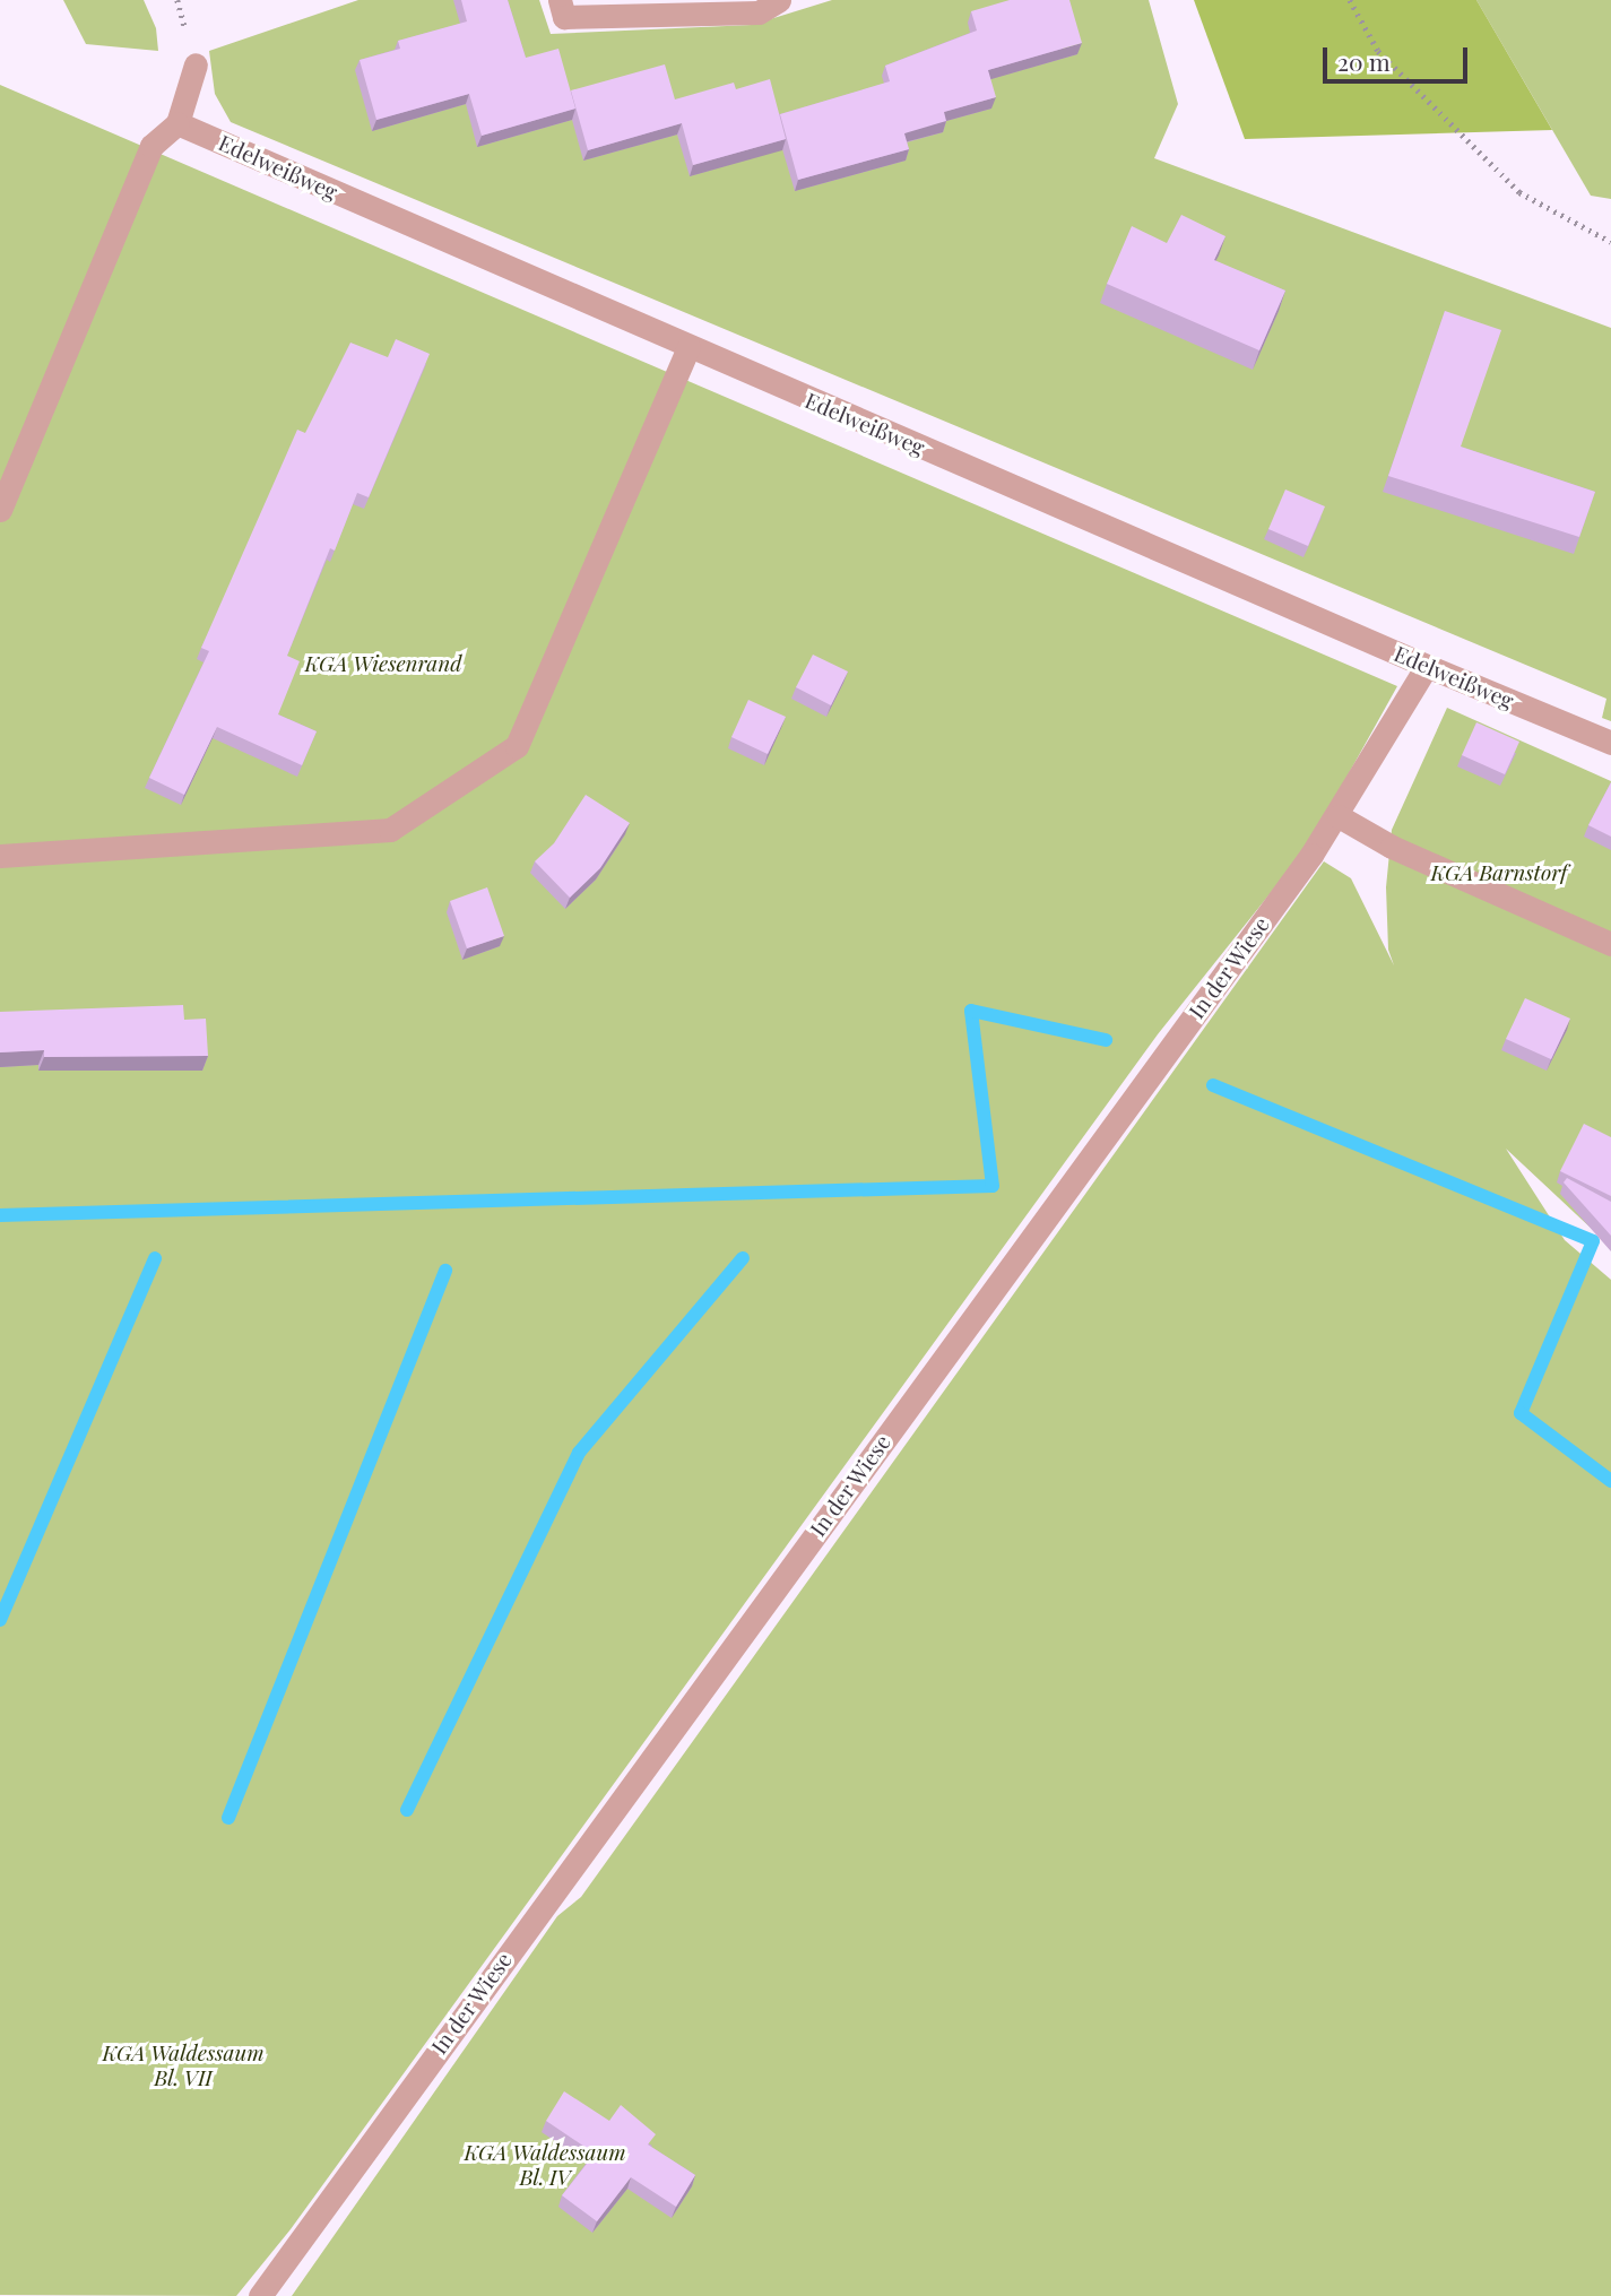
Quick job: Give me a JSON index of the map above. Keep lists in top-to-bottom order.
{
  "streets": {
    "street": ["Edelweißweg", "In der Wiese"]
  },
  "crossings": [
    ["Edelweißweg", "In der Wiese"]
  ],
  "parks": [
    "KGA Wiesenrand",
    "KGA Barnstorf",
    "KGA Waldessaum Bl. VII",
    "KGA Waldessaum Bl. IV"
  ],
  "scale_bar": "20 m"
}
